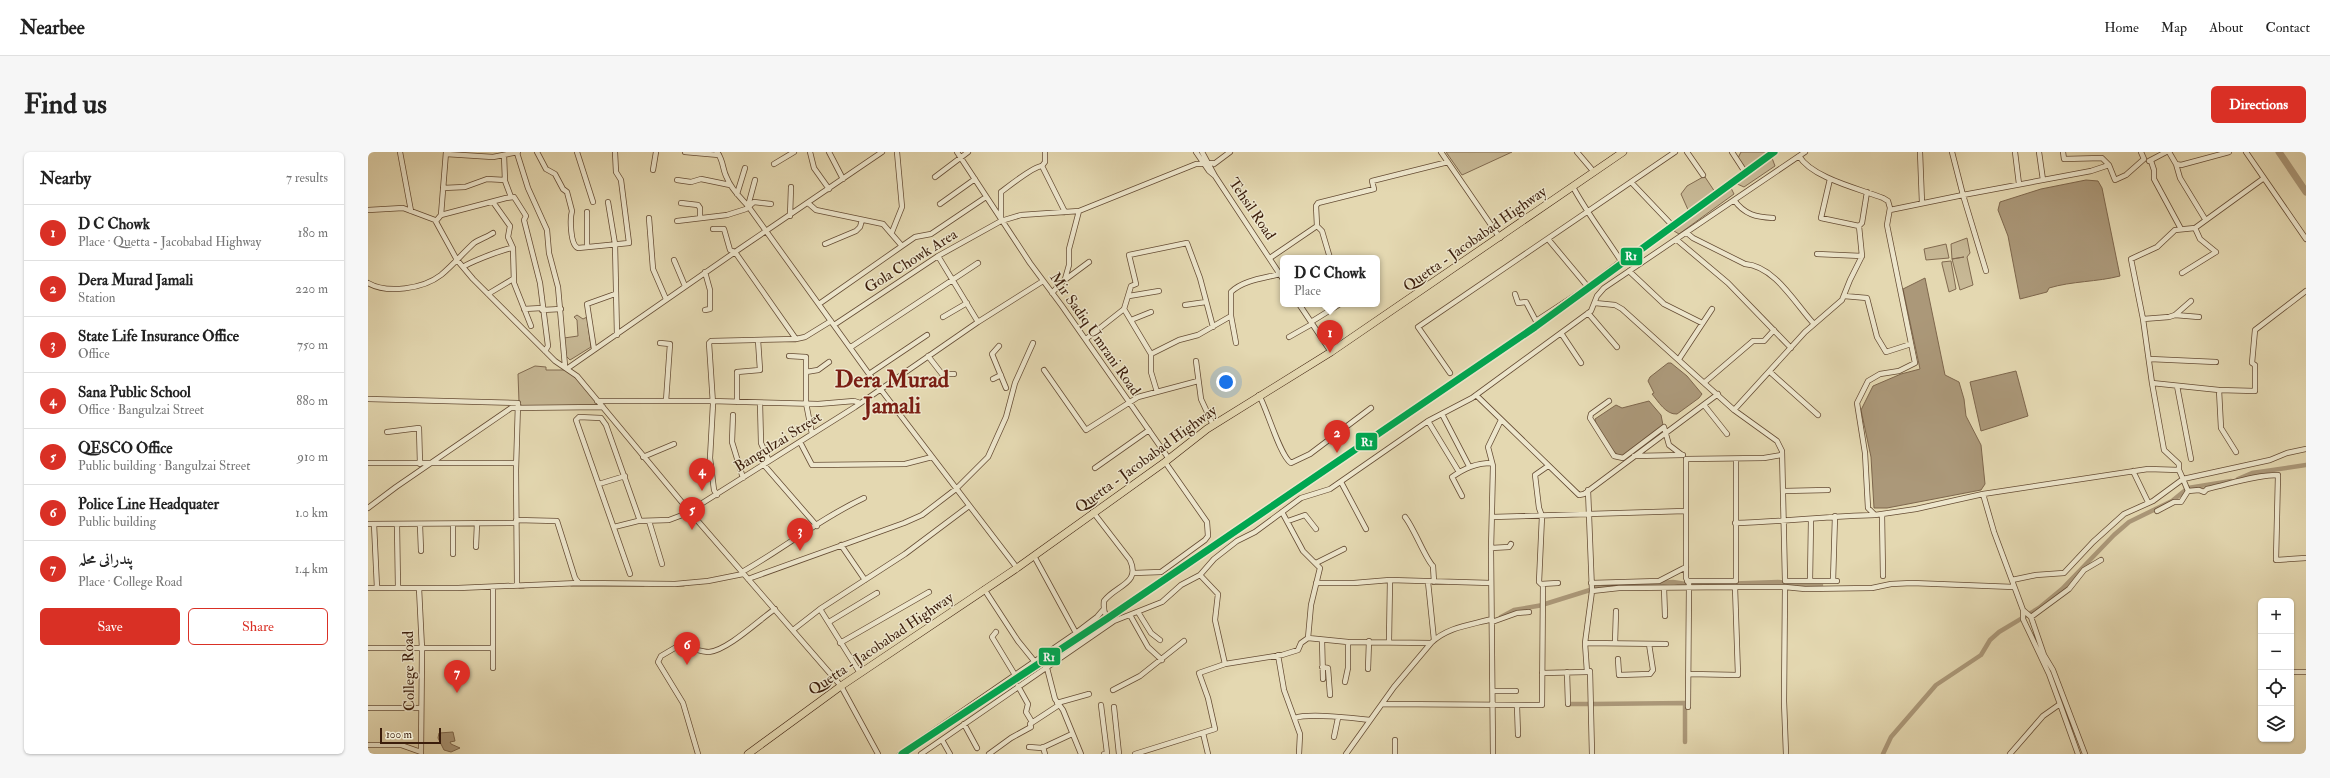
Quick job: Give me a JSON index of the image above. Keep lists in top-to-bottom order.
{
  "streets": {
    "highway": ["Quetta - Jacobabad Highway"],
    "street": [
      "Tehsil Road",
      "Gola Chowk Area",
      "Mir Sadiq Umrani Road",
      "Bangulzai Street",
      "College Road"
    ]
  },
  "crossings": [
    ["Tehsil Road", "Gola Chowk Area"],
    ["Quetta - Jacobabad Highway", "Mir Sadiq Umrani Road"],
    ["Gola Chowk Area", "Mir Sadiq Umrani Road"],
    ["Mir Sadiq Umrani Road", "Bangulzai Street"]
  ],
  "districts": ["Dera Murad Jamali"],
  "lines": ["transit line R1"],
  "scale_bar": "100 m",
  "page": {
    "header": "Nearbee",
    "nav": [
      "Home",
      "Map",
      "About",
      "Contact"
    ],
    "buttons": [
      "Directions",
      ["Save", "Share"]
    ],
    "title": "Find us",
    "heading": ["Nearby", "7 results"],
    "list": [
      {
        "mark": "1",
        "name": "D C Chowk",
        "note": "Place · Quetta - Jacobabad Highway",
        "value": "180 m"
      },
      {
        "mark": "2",
        "name": "Dera Murad Jamali",
        "note": "Station",
        "value": "220 m"
      },
      {
        "mark": "3",
        "name": "State Life Insurance Office",
        "note": "Office",
        "value": "750 m"
      },
      {
        "mark": "4",
        "name": "Sana Public School",
        "note": "Office · Bangulzai Street",
        "value": "880 m"
      },
      {
        "mark": "5",
        "name": "QESCO Office",
        "note": "Public building · Bangulzai Street",
        "value": "910 m"
      },
      {
        "mark": "6",
        "name": "Police Line Headquater",
        "note": "Public building",
        "value": "1.0 km"
      },
      {
        "mark": "7",
        "name": "پندرانی محلہ",
        "note": "Place · College Road",
        "value": "1.4 km"
      }
    ],
    "popup": ["D C Chowk", "Place"],
    "pins": [
      "1",
      "2",
      "4",
      "5",
      "3",
      "6",
      "7"
    ],
    "map_buttons": ["+", "−"],
    "scale": "100 m"
  }
}
